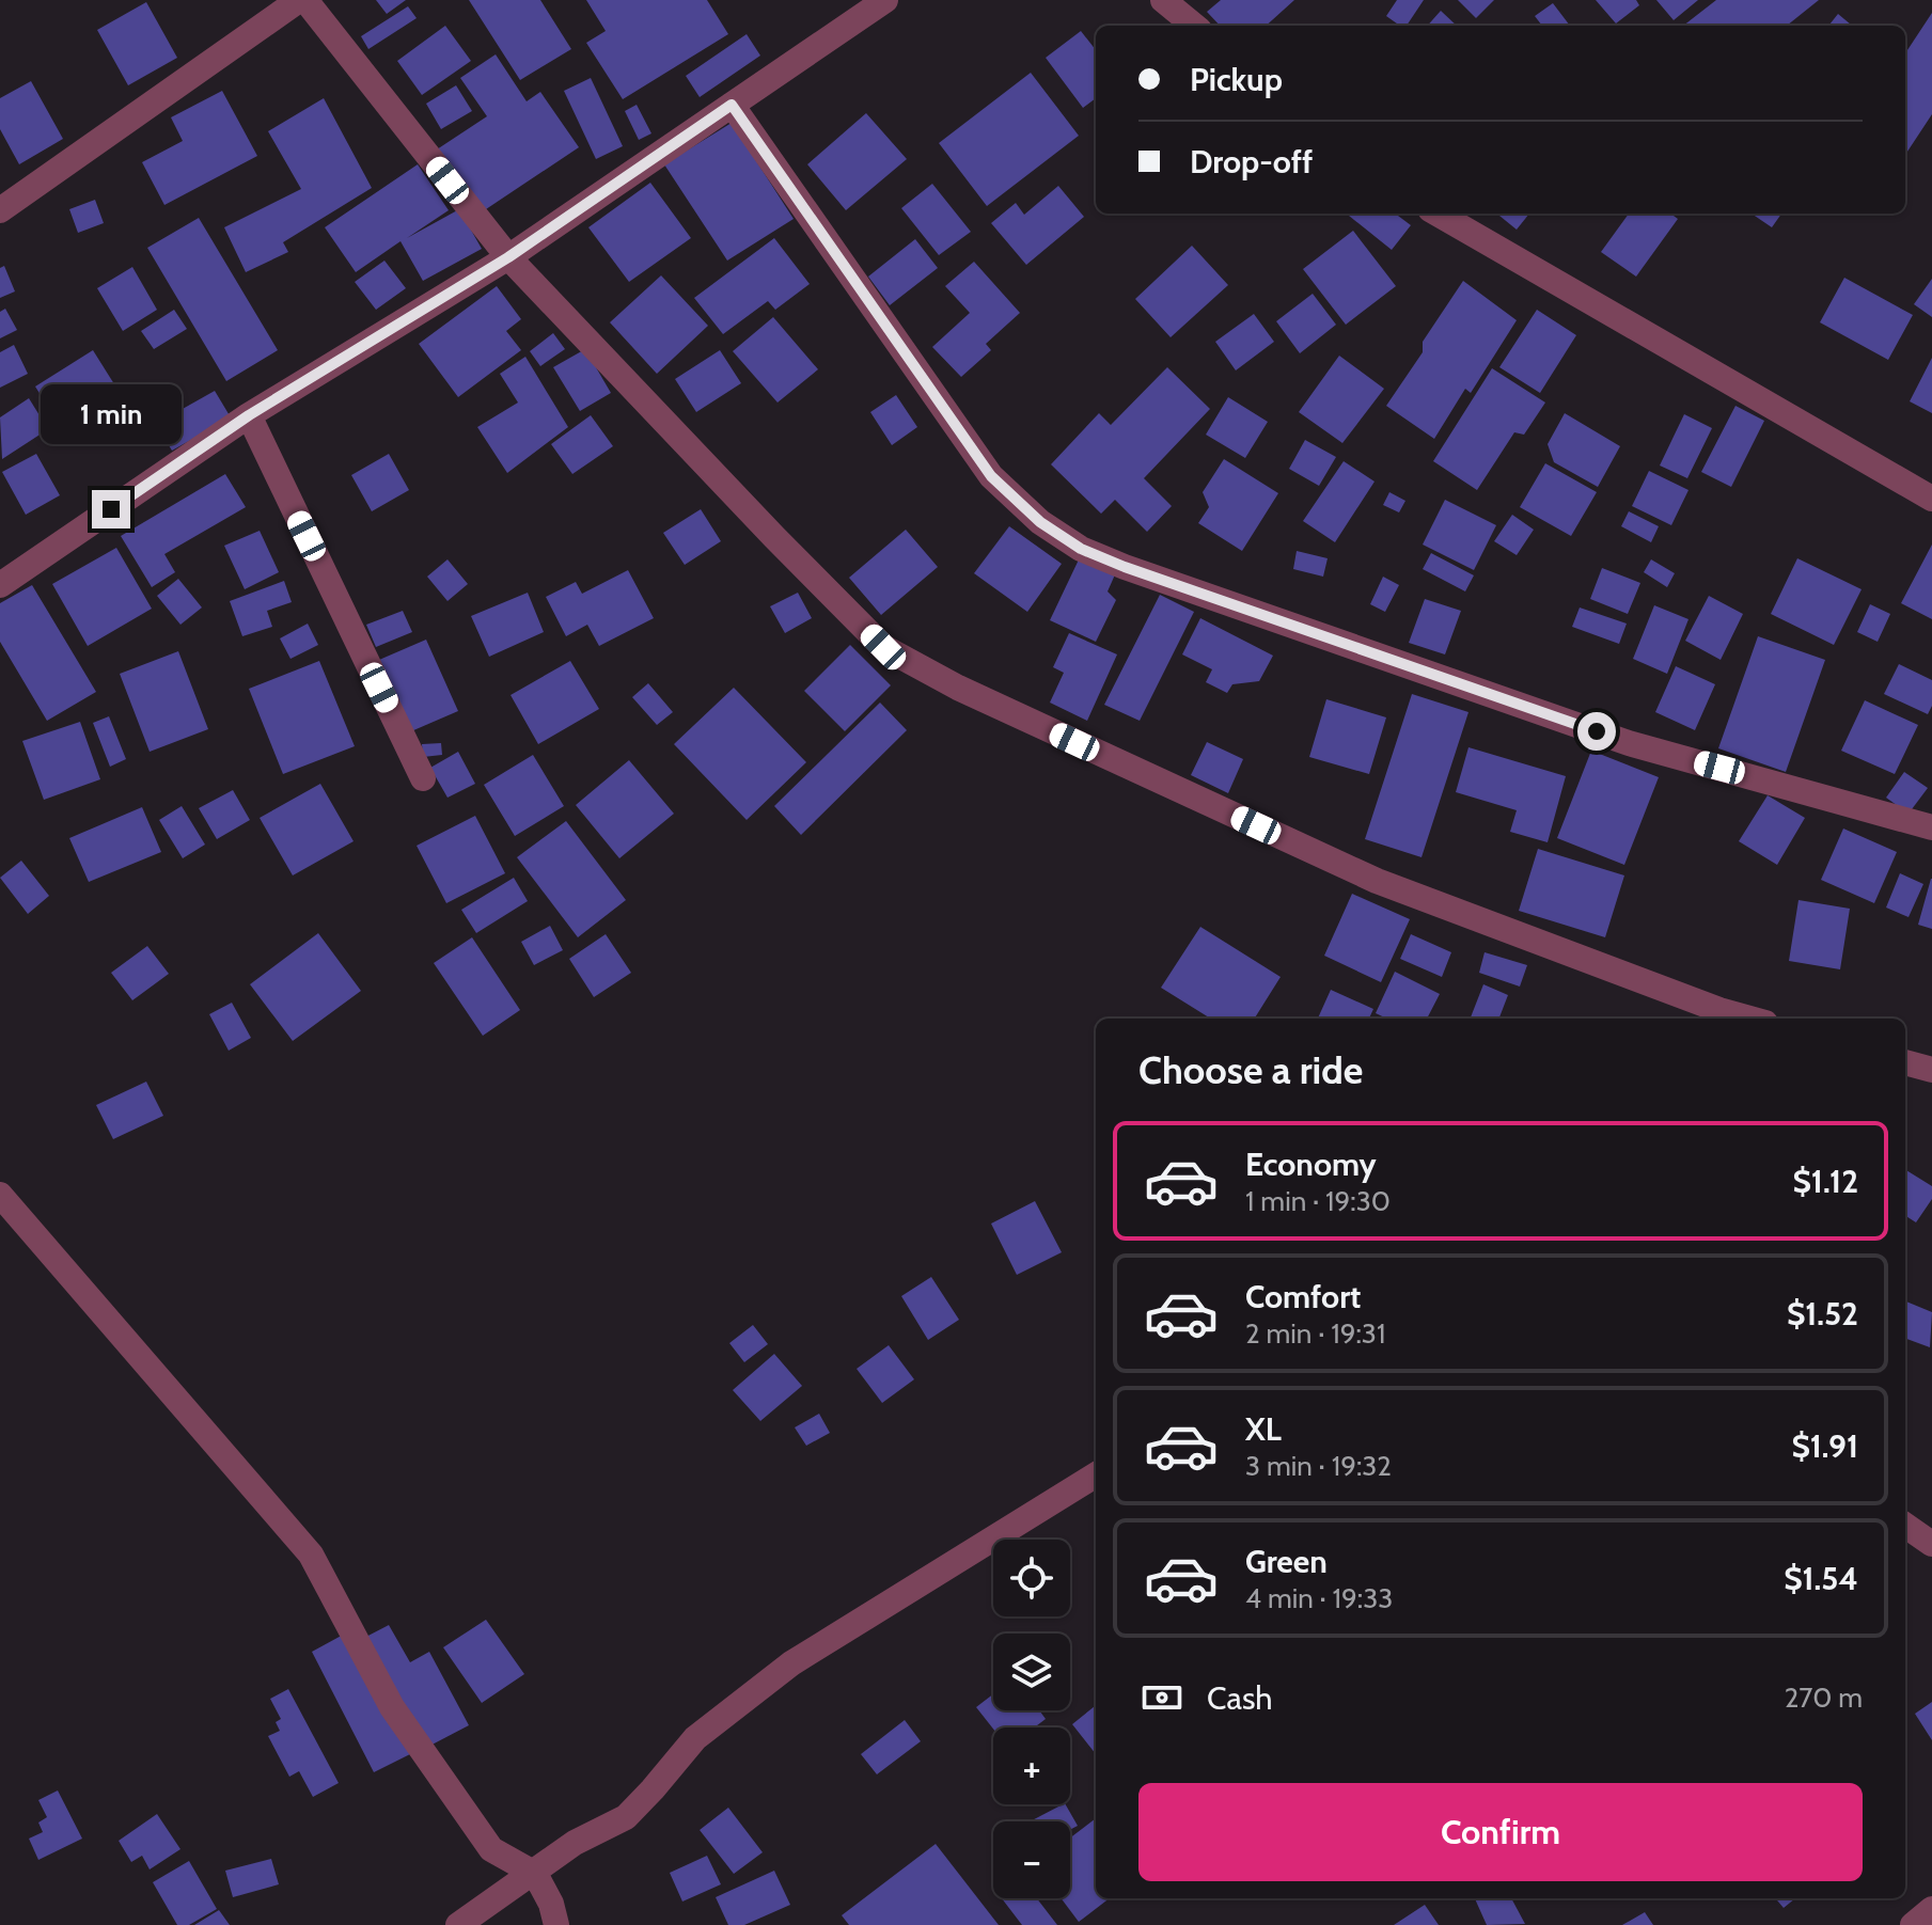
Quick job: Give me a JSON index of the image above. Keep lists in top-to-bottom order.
{
  "page": {
    "banner": ["Pickup", "Drop-off"],
    "bubble": "1 min",
    "heading": "Choose a ride",
    "list": [
      {
        "name": "Economy",
        "note": "1 min · 19:30",
        "value": "$1.12"
      },
      {
        "name": "Comfort",
        "note": "2 min · 19:31",
        "value": "$1.52"
      },
      {
        "name": "XL",
        "note": "3 min · 19:32",
        "value": "$1.91"
      },
      {
        "name": "Green",
        "note": "4 min · 19:33",
        "value": "$1.54"
      }
    ],
    "map_buttons": ["+", "−"],
    "pay": ["Cash", "270 m"],
    "buttons": "Confirm"
  }
}
